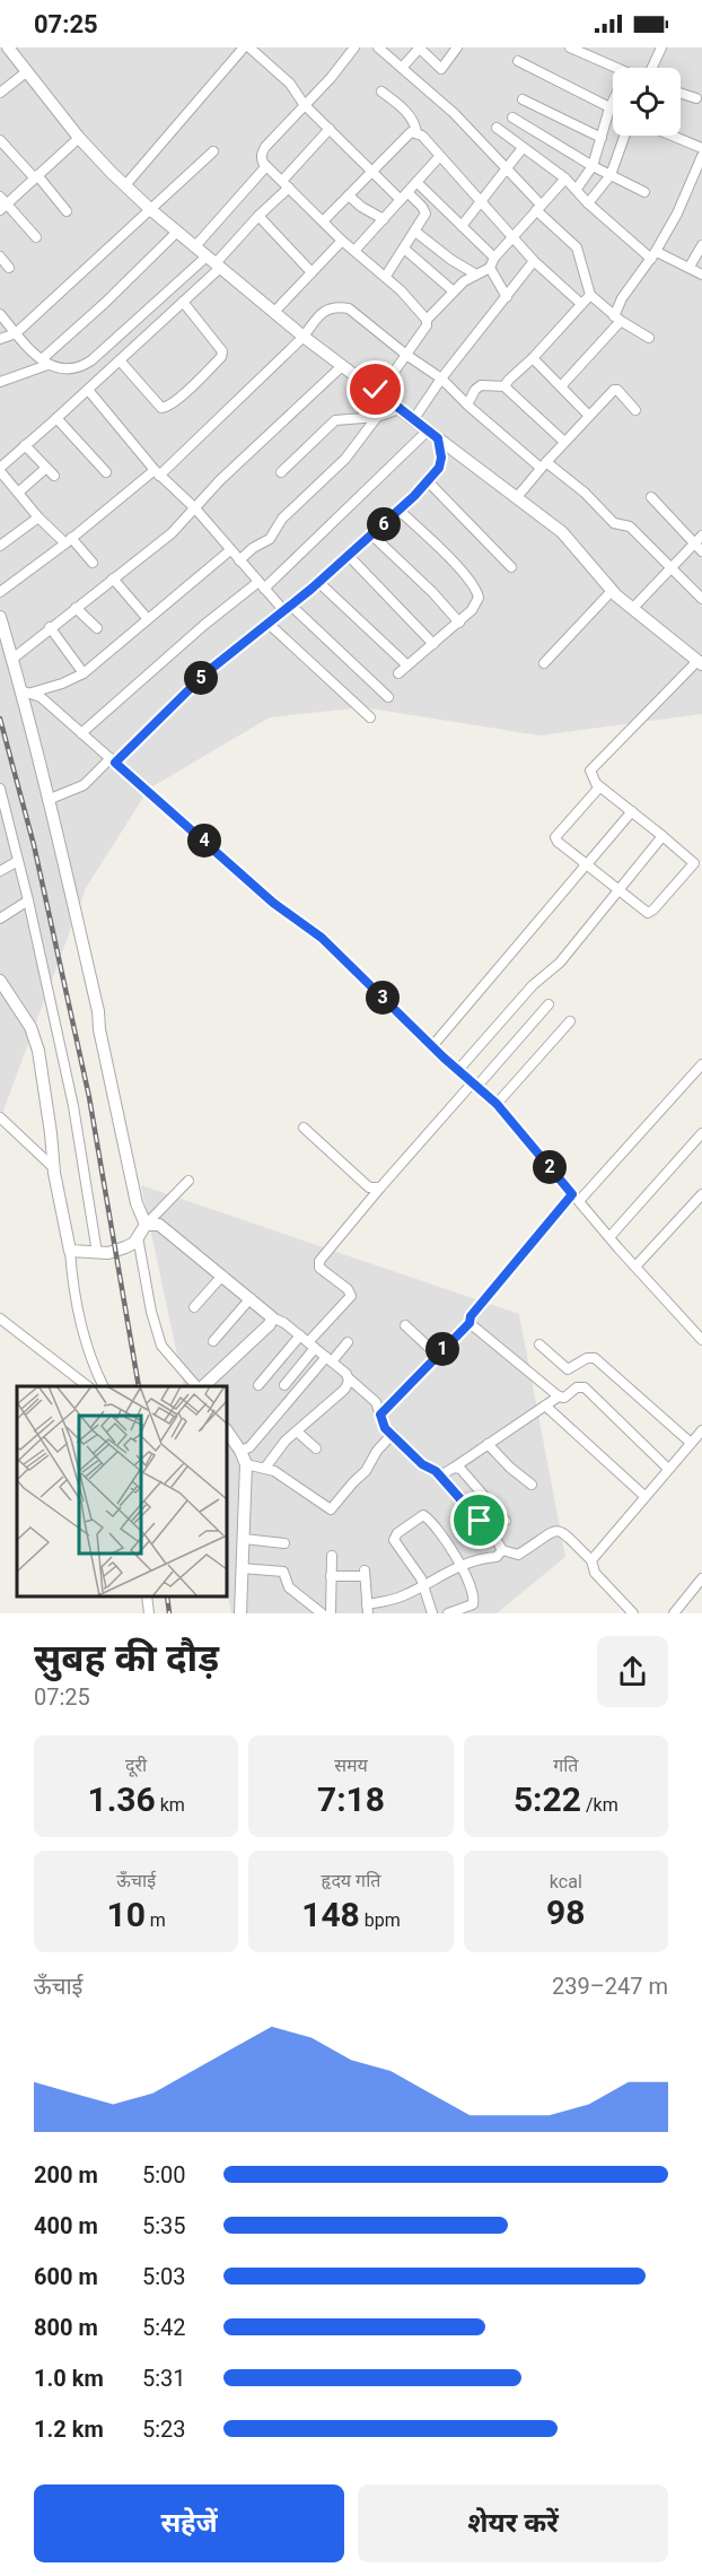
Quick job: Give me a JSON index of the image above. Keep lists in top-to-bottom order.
{
  "page": {
    "status": "07:25",
    "pins": [
      "6",
      "5",
      "4",
      "3",
      "2",
      "1"
    ],
    "heading": ["सुबह की दौड़", "07:25"],
    "stats": [
      ["दूरी", "1.36 km"],
      ["समय", "7:18"],
      ["गति", "5:22 /km"],
      ["ऊँचाई", "10 m"],
      ["हृदय गति", "148 bpm"],
      ["kcal", "98"]
    ],
    "chart": ["ऊँचाई", "239–247 m"],
    "list": [
      {
        "name": "200 m",
        "note": "5:00"
      },
      {
        "name": "400 m",
        "note": "5:35"
      },
      {
        "name": "600 m",
        "note": "5:03"
      },
      {
        "name": "800 m",
        "note": "5:42"
      },
      {
        "name": "1.0 km",
        "note": "5:31"
      },
      {
        "name": "1.2 km",
        "note": "5:23"
      }
    ],
    "buttons": ["सहेजें", "शेयर करें"]
  }
}
